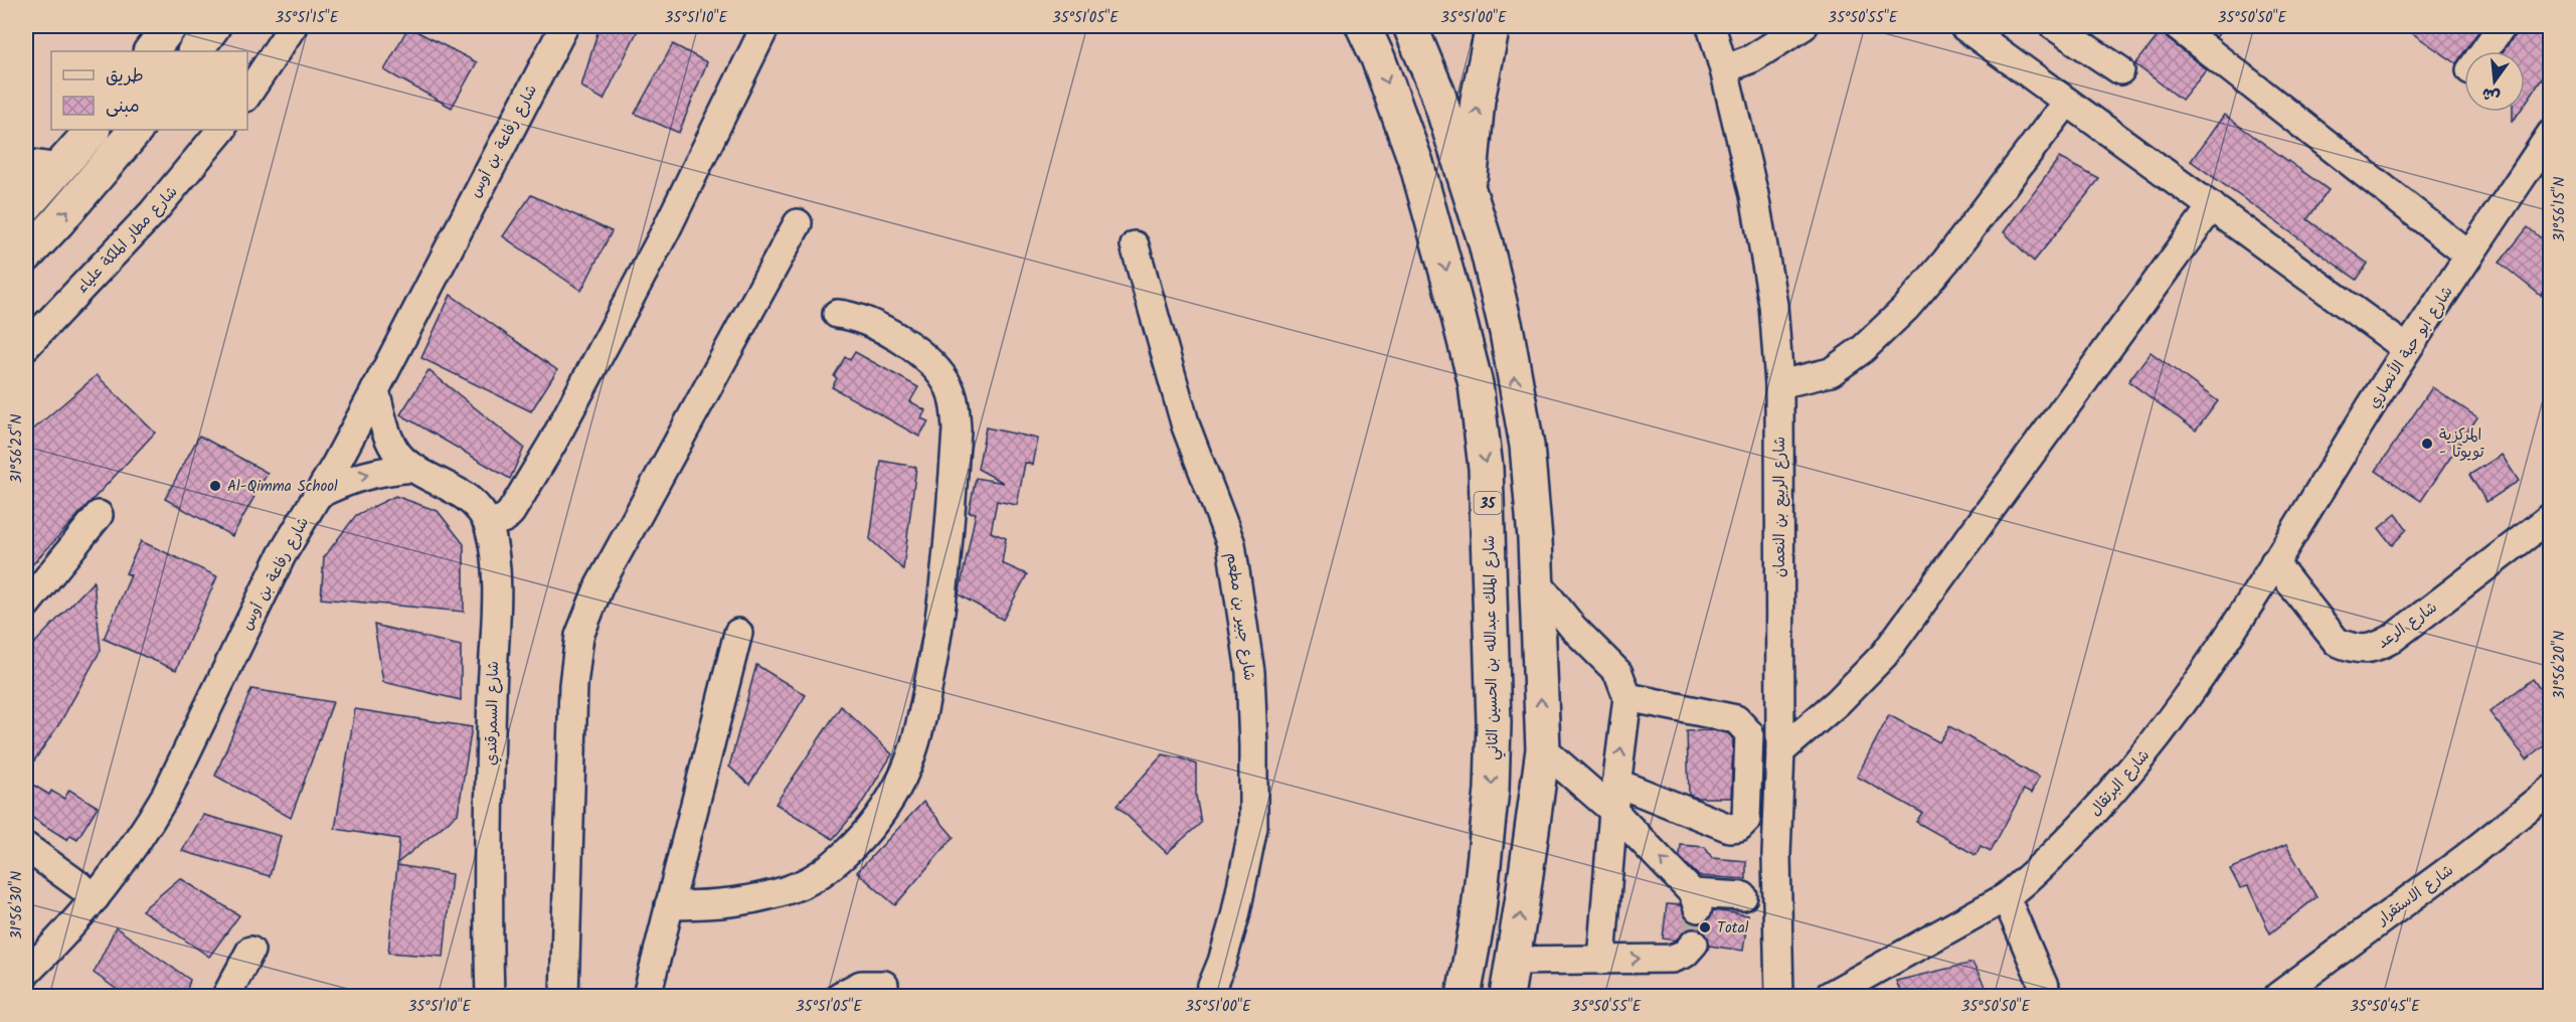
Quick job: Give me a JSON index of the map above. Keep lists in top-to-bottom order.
{
  "streets": {
    "highway": ["35", "شارع الملك عبدالله بن الحسين الثاني"],
    "street": [
      "شارع رفاعة بن أوس",
      "شارع مطار الملكة علياء",
      "شارع أبو حبة الأنصاري",
      "شارع الربيع بن النعمان",
      "شارع جبير بن مطعم",
      "شارع الرعد",
      "شارع السمرقندي",
      "شارع البرتقال",
      "شارع الاستقرار"
    ]
  },
  "crossings": [
    ["شارع أبو حبة الأنصاري", "شارع الرعد"],
    ["شارع أبو حبة الأنصاري", "شارع البرتقال"],
    ["شارع الرعد", "شارع البرتقال"]
  ],
  "places": ["المركزية - تويوتا", "Al-Qimma School", "Total"],
  "legend": ["طريق", "مبنى"],
  "north": "bottom",
  "coordinates": [
    "35°51'15\"E",
    "35°51'10\"E",
    "35°51'05\"E",
    "35°51'00\"E",
    "35°50'55\"E",
    "35°50'50\"E",
    "31°56'15\"N",
    "31°56'25\"N",
    "31°56'20\"N",
    "31°56'30\"N",
    "35°50'45\"E"
  ]
}
